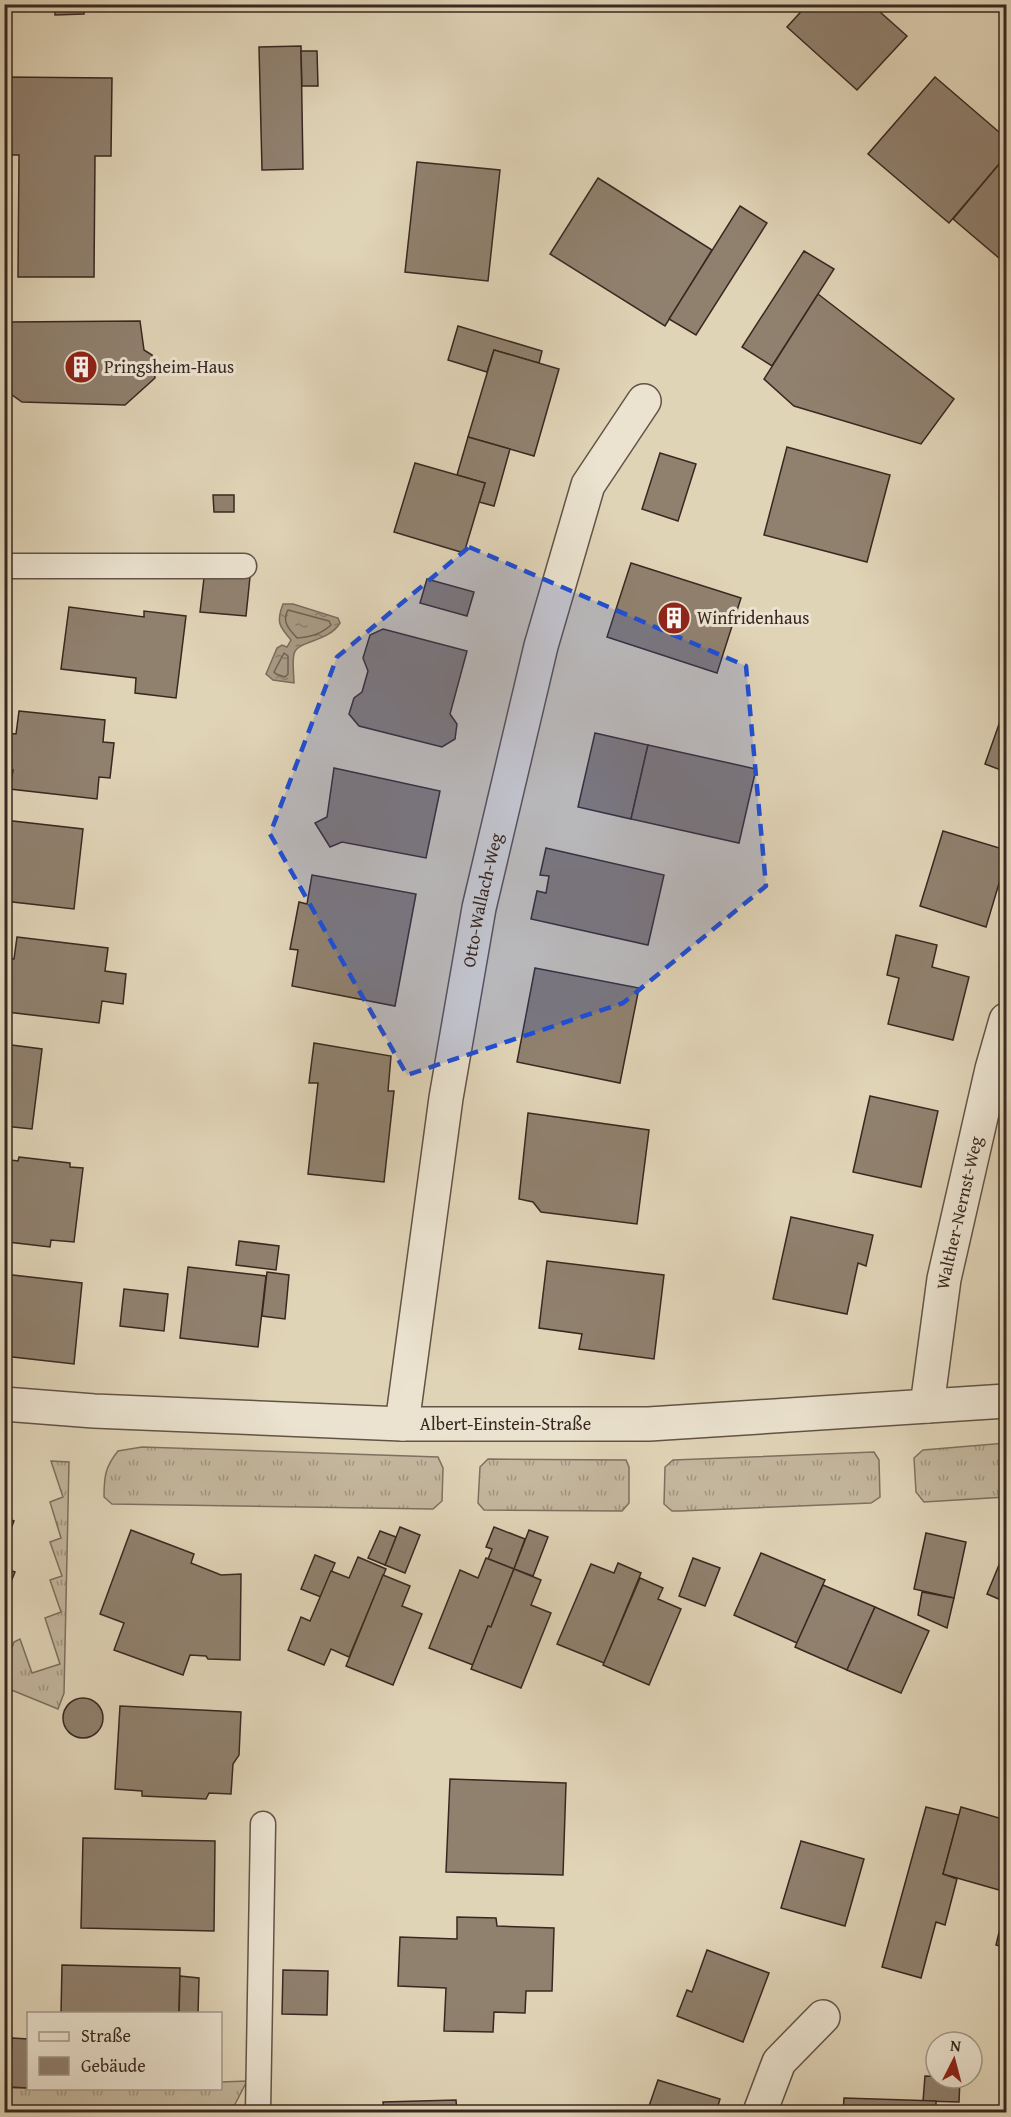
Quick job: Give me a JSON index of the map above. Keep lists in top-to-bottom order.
{
  "streets": {
    "street": ["Otto-Wallach-Weg", "Walther-Nernst-Weg", "Albert-Einstein-Straße"]
  },
  "crossings": [
    ["Otto-Wallach-Weg", "Albert-Einstein-Straße"],
    ["Walther-Nernst-Weg", "Albert-Einstein-Straße"]
  ],
  "places": {
    "building": ["Pringsheim-Haus", "Winfridenhaus"]
  },
  "legend": ["Straße", "Gebäude"],
  "north": "top"
}
